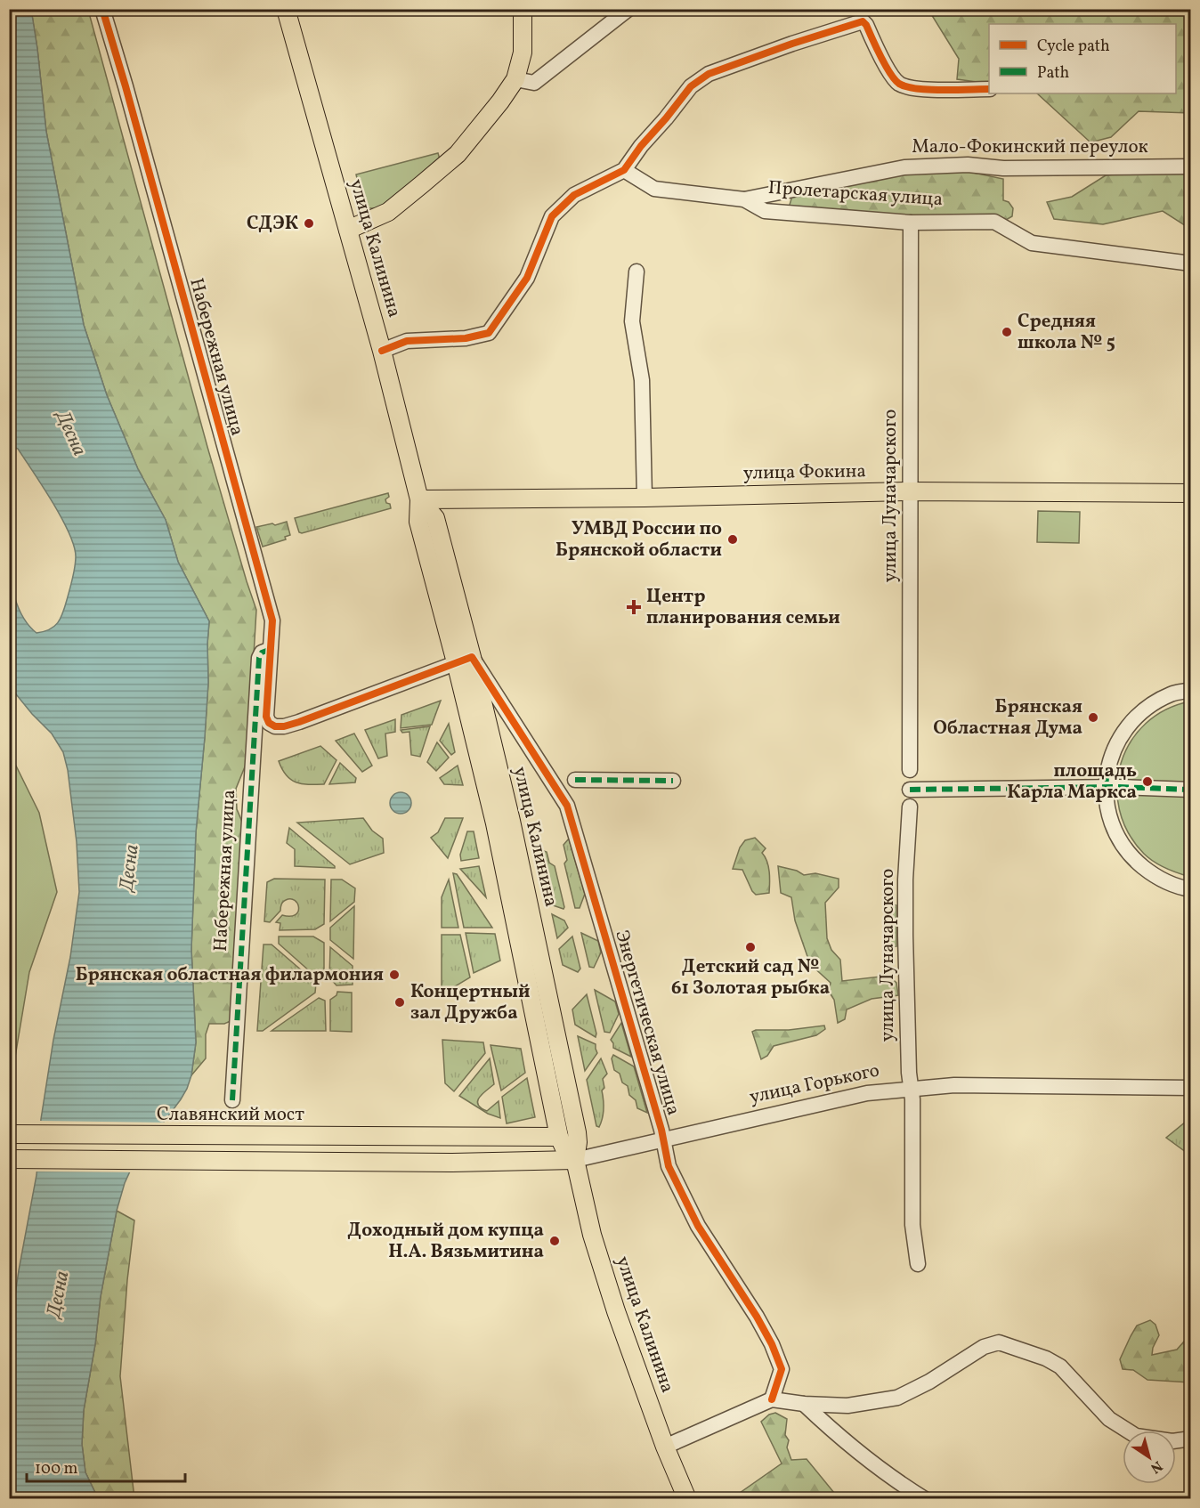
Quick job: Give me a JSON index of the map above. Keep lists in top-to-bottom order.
{
  "streets": {
    "main road": [
      "улица Калинина",
      "улица Фокина",
      "улица Горького",
      "Славянский мост"
    ],
    "street": [
      "Мало-Фокинский переулок",
      "Пролетарская улица",
      "Набережная улица",
      "улица Луначарского",
      "Энергетическая улица"
    ]
  },
  "crossings": [
    ["Мало-Фокинский переулок", "Пролетарская улица"],
    ["Пролетарская улица", "улица Луначарского"],
    ["улица Калинина", "Набережная улица"],
    ["улица Калинина", "улица Фокина"],
    ["улица Калинина", "Энергетическая улица"],
    ["улица Калинина", "улица Горького"],
    ["улица Калинина", "Славянский мост"],
    ["Набережная улица", "Энергетическая улица"],
    ["улица Фокина", "улица Луначарского"],
    ["улица Луначарского", "улица Горького"],
    ["Энергетическая улица", "улица Горького"]
  ],
  "water": ["Десна"],
  "places": {
    "other": [
      "СДЭК",
      "Средняя школа № 5",
      "УМВД России по Брянской области",
      "Брянская Областная Дума",
      "площадь Карла Маркса",
      "Детский сад № 61 Золотая рыбка",
      "Брянская областная филармония",
      "Концертный зал Дружба",
      "Доходный дом купца Н.А. Вязьмитина"
    ],
    "health": ["Центр планирования семьи"]
  },
  "legend": ["Cycle path", "Path"],
  "scale_bar": "100 m",
  "north": "bottom right"
}
